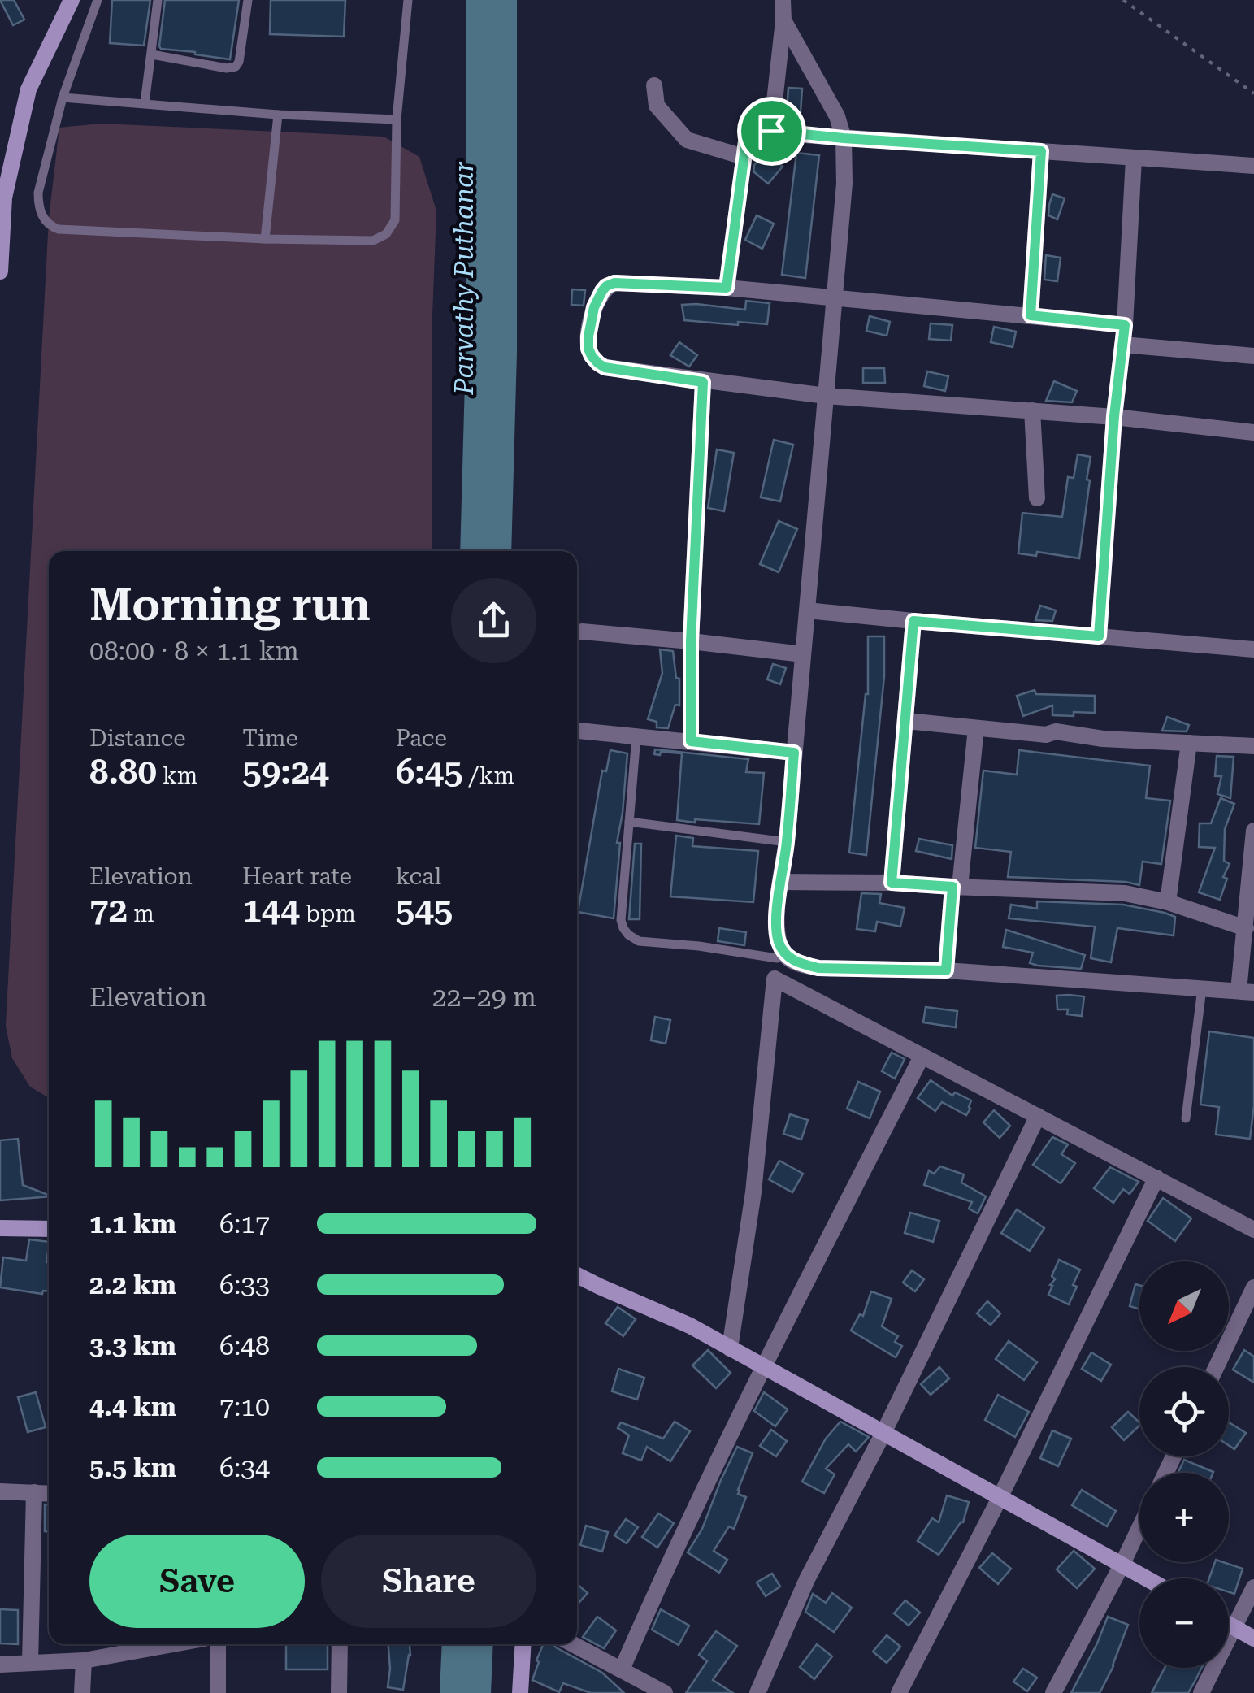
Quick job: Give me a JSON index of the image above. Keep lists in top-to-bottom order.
{
  "water": ["Parvathy Puthanar"],
  "north": "bottom left",
  "page": {
    "heading": ["Morning run", "08:00 · 8 × 1.1 km"],
    "stats": [
      ["Distance", "8.80 km"],
      ["Time", "59:24"],
      ["Pace", "6:45 /km"],
      ["Elevation", "72 m"],
      ["Heart rate", "144 bpm"],
      ["kcal", "545"]
    ],
    "chart": ["Elevation", "22–29 m"],
    "list": [
      {
        "name": "1.1 km",
        "note": "6:17"
      },
      {
        "name": "2.2 km",
        "note": "6:33"
      },
      {
        "name": "3.3 km",
        "note": "6:48"
      },
      {
        "name": "4.4 km",
        "note": "7:10"
      },
      {
        "name": "5.5 km",
        "note": "6:34"
      }
    ],
    "map_buttons": ["+", "−"],
    "buttons": ["Save", "Share"]
  }
}
